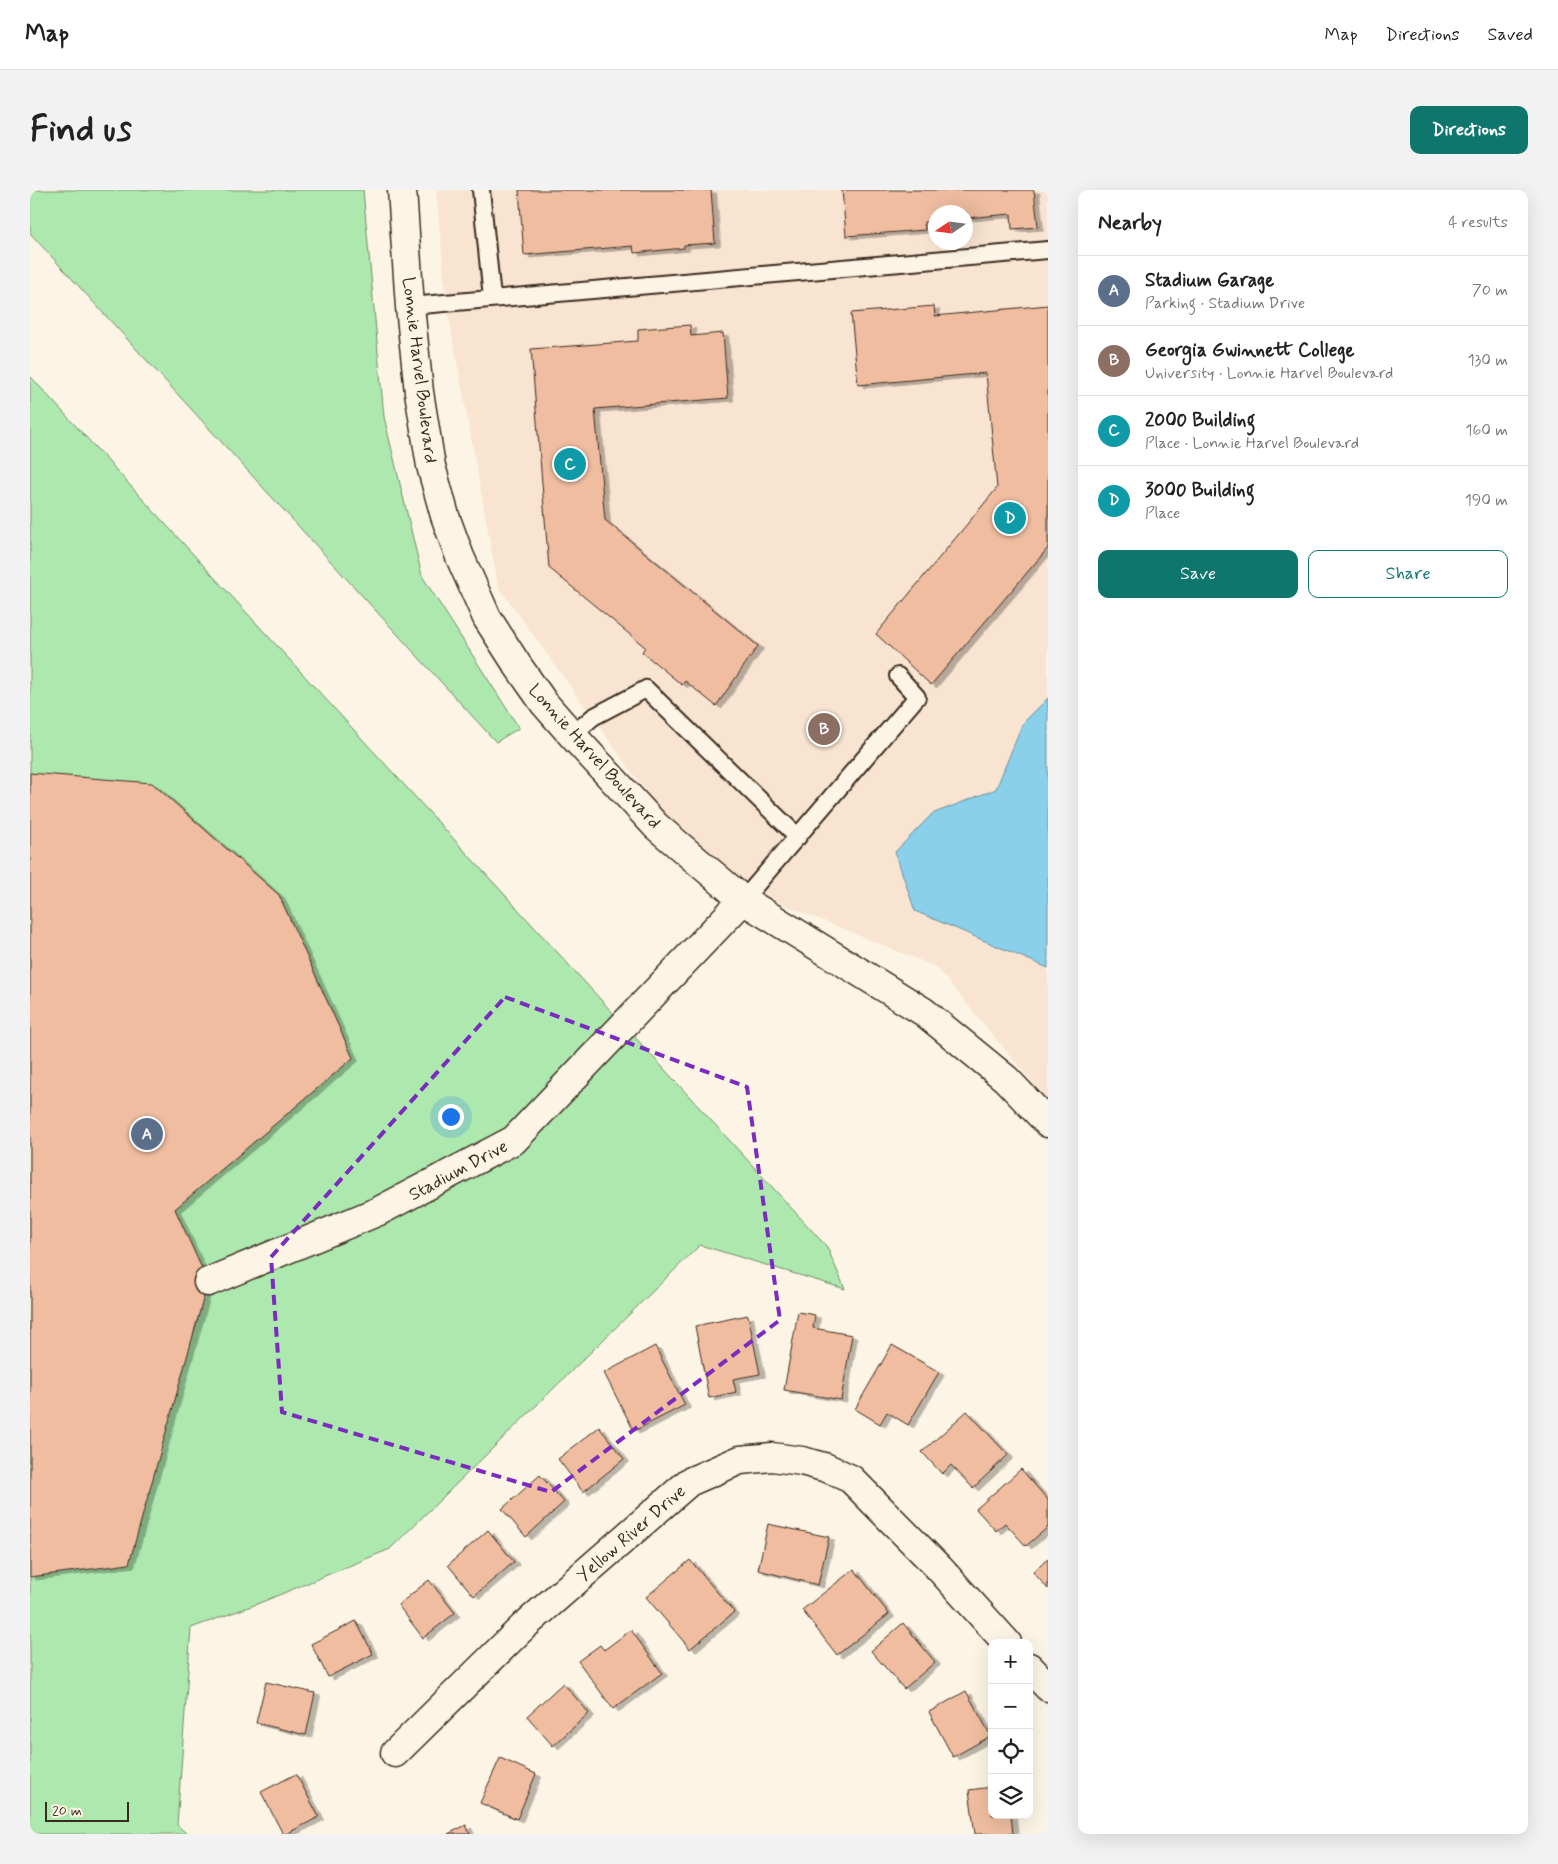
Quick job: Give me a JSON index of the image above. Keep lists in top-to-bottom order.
{
  "streets": {
    "street": ["Lonnie Harvel Boulevard", "Stadium Drive", "Yellow River Drive"]
  },
  "crossings": [
    ["Lonnie Harvel Boulevard", "Stadium Drive"]
  ],
  "scale_bar": "20 m",
  "north": "left",
  "page": {
    "header": "Map",
    "nav": ["Map", "Directions", "Saved"],
    "buttons": [
      "Directions",
      ["Save", "Share"]
    ],
    "title": "Find us",
    "heading": ["Nearby", "4 results"],
    "list": [
      {
        "mark": "A",
        "name": "Stadium Garage",
        "note": "Parking · Stadium Drive",
        "value": "70 m"
      },
      {
        "mark": "B",
        "name": "Georgia Gwinnett College",
        "note": "University · Lonnie Harvel Boulevard",
        "value": "130 m"
      },
      {
        "mark": "C",
        "name": "2000 Building",
        "note": "Place · Lonnie Harvel Boulevard",
        "value": "160 m"
      },
      {
        "mark": "D",
        "name": "3000 Building",
        "note": "Place",
        "value": "190 m"
      }
    ],
    "pins": [
      "C",
      "D",
      "B",
      "A"
    ],
    "map_buttons": ["+", "−"],
    "scale": "20 m"
  }
}
